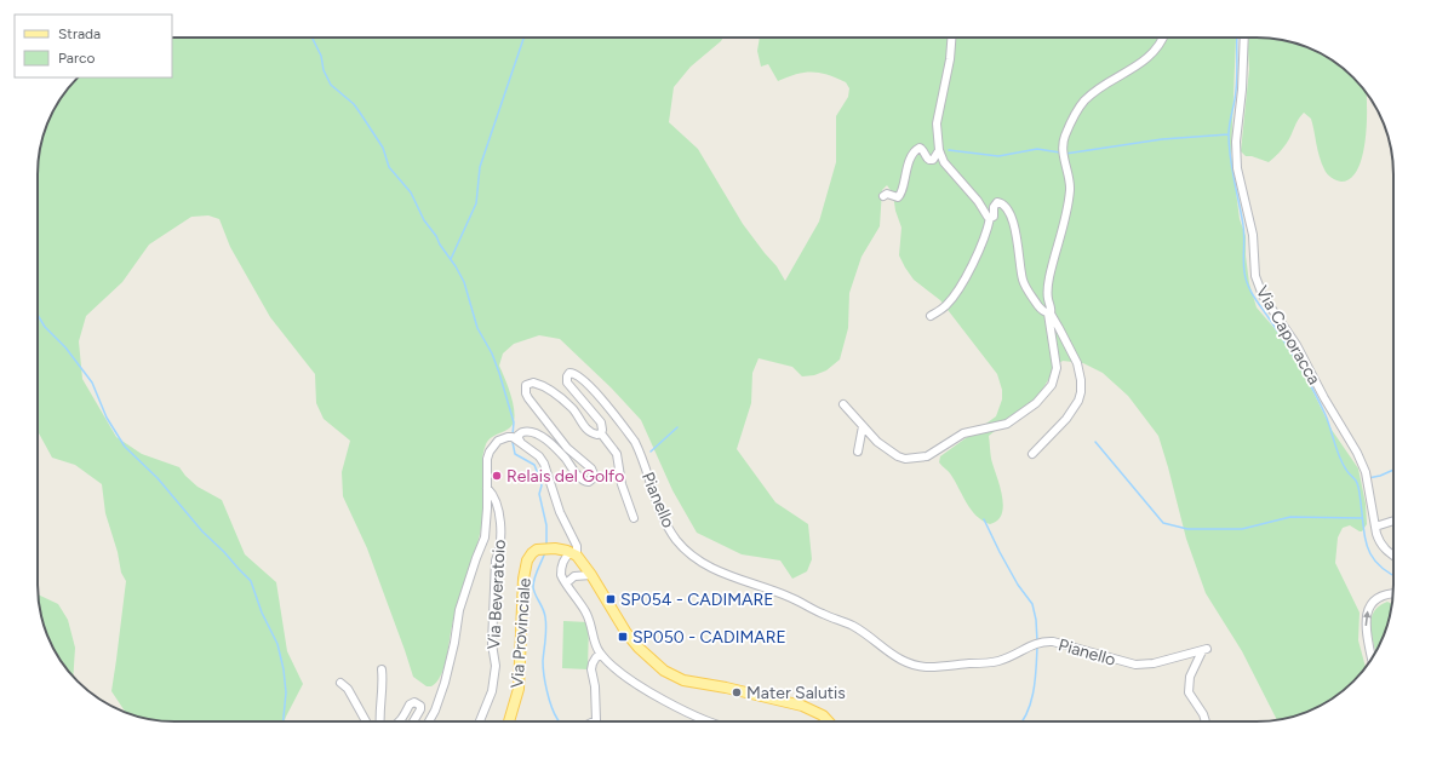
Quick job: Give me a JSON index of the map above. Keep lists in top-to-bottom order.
{
  "streets": {
    "main road": ["Via Provinciale"],
    "street": ["Via Caporacca", "Pianello", "Via Beveratoio"]
  },
  "places": {
    "other": ["Relais del Golfo", "Mater Salutis"],
    "transit": ["SP054 - CADIMARE", "SP050 - CADIMARE"]
  },
  "legend": ["Strada", "Parco"]
}
